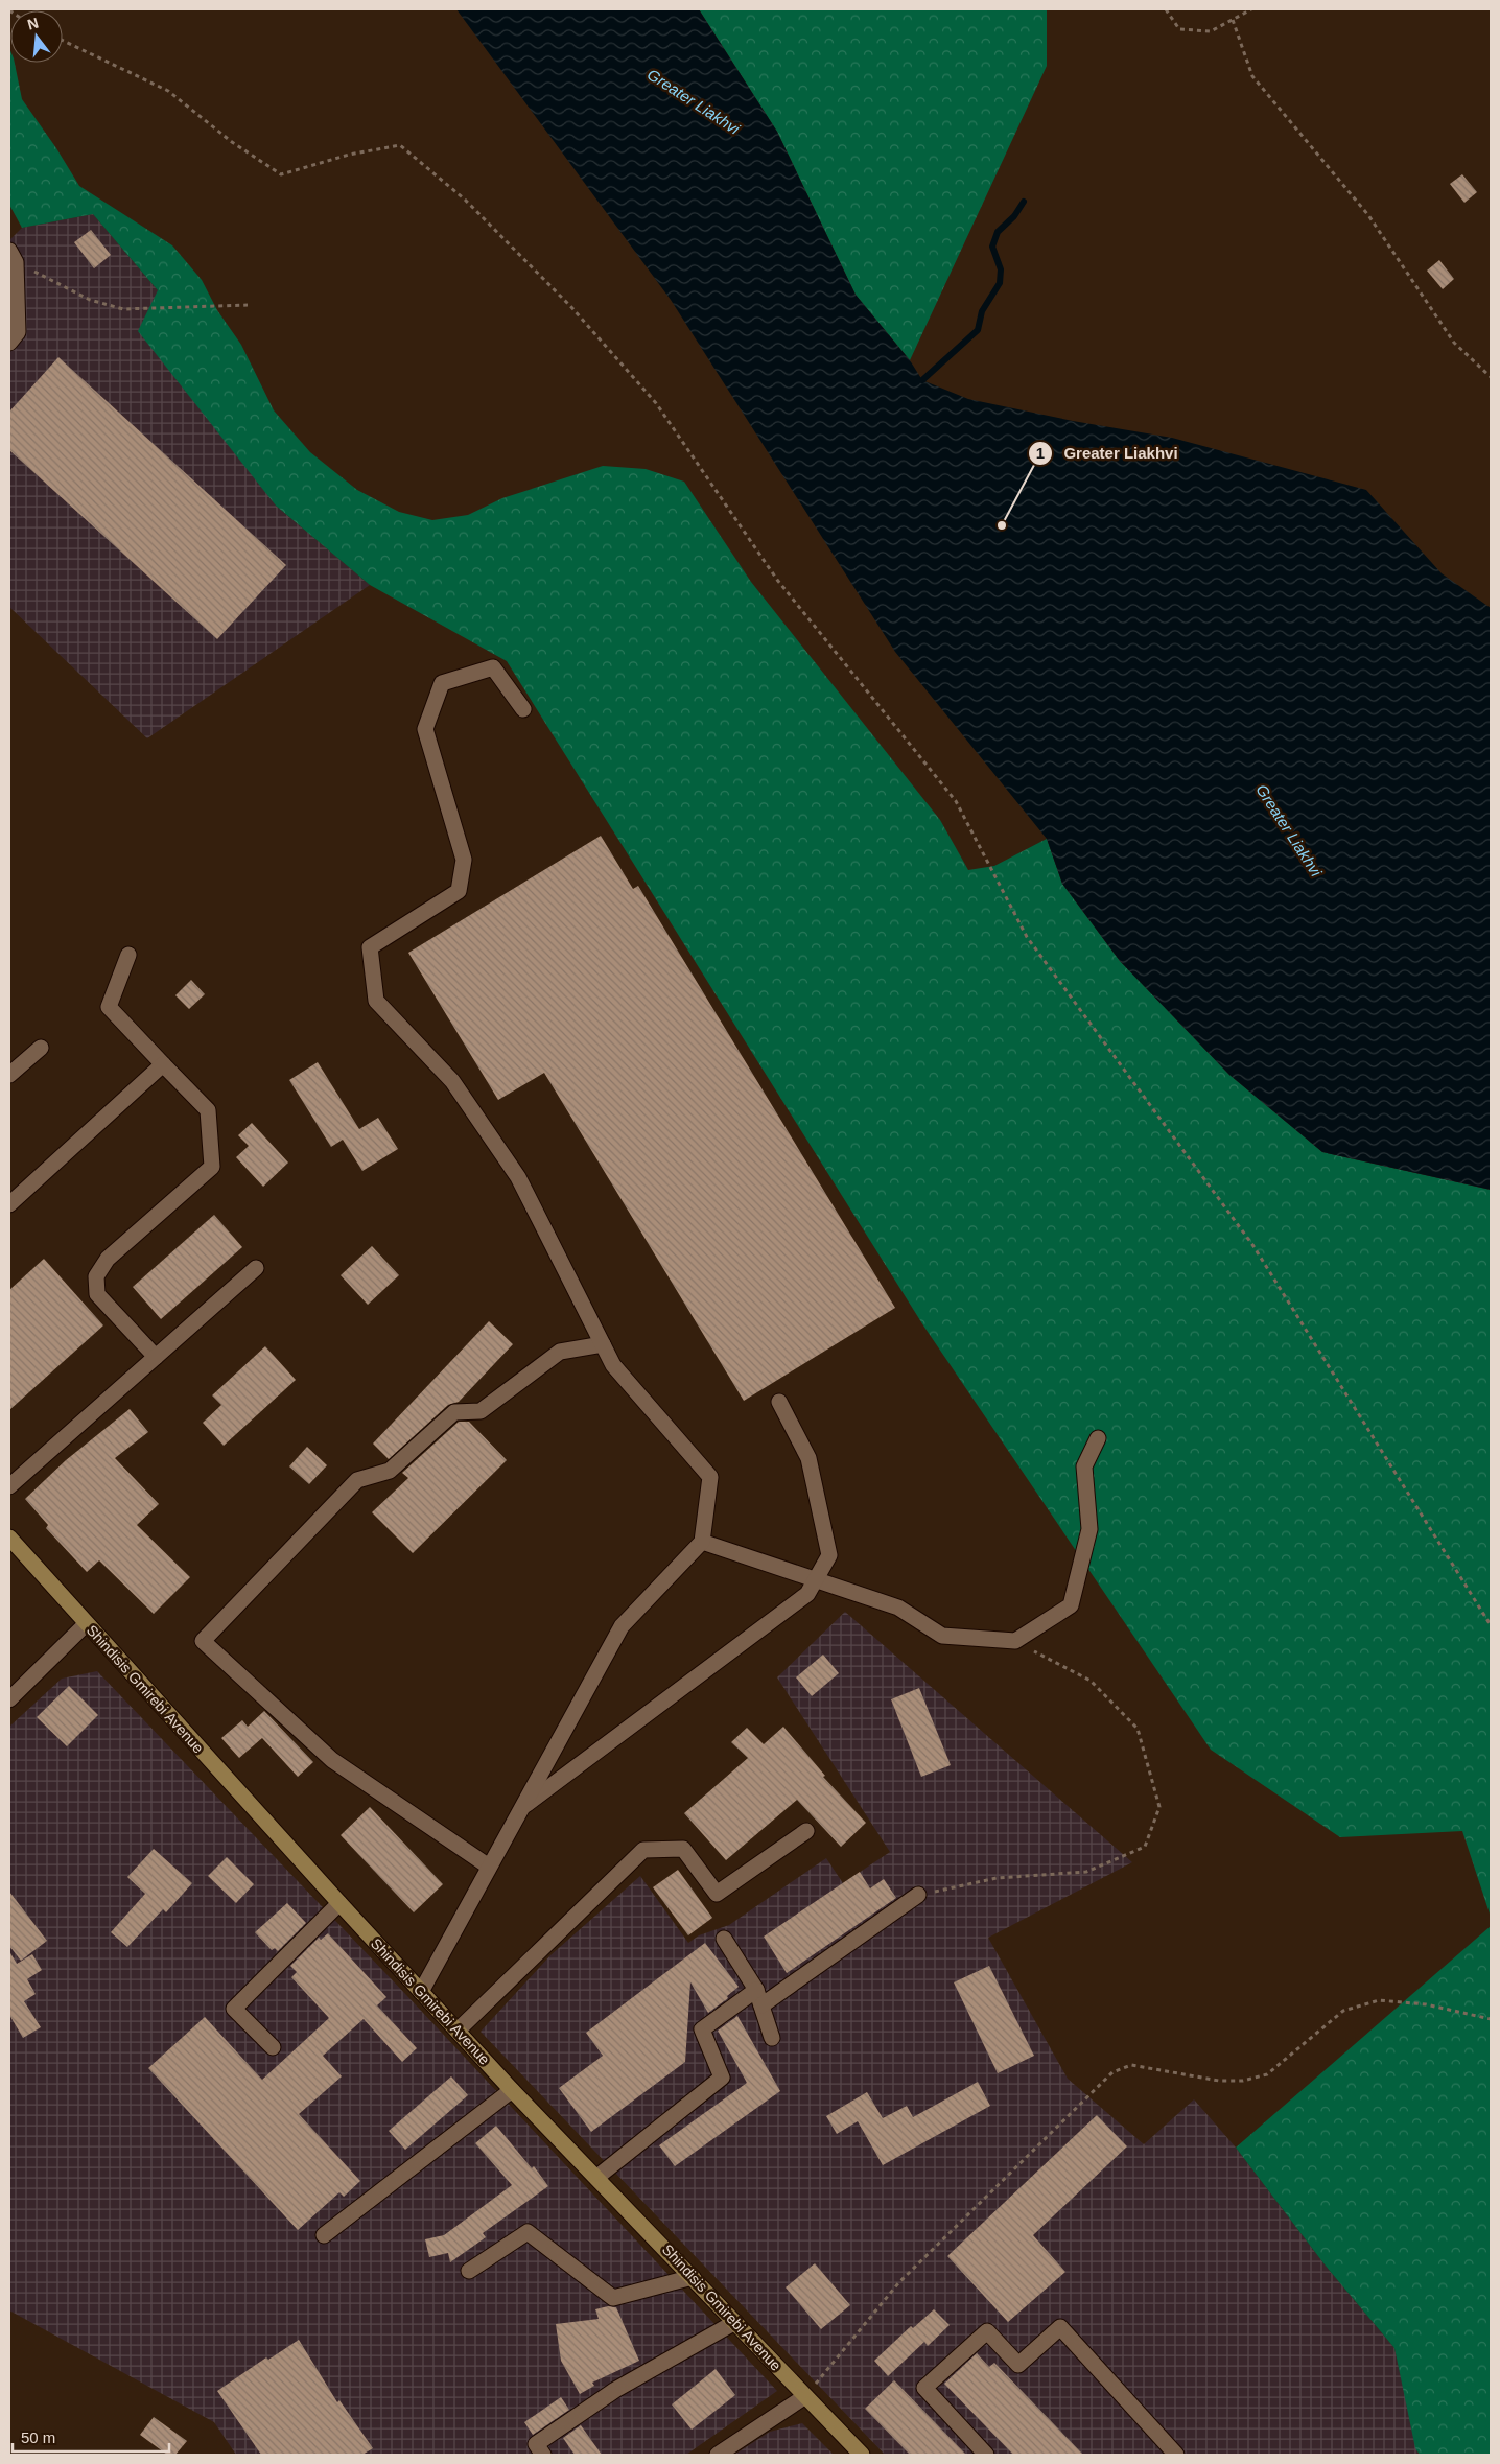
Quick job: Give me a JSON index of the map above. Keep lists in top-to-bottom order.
{
  "streets": {
    "main road": ["Shindisis Gmirebi Avenue"]
  },
  "water": ["Greater Liakhvi"],
  "places": ["Greater Liakhvi"],
  "scale_bar": "50 m",
  "north": "top"
}
